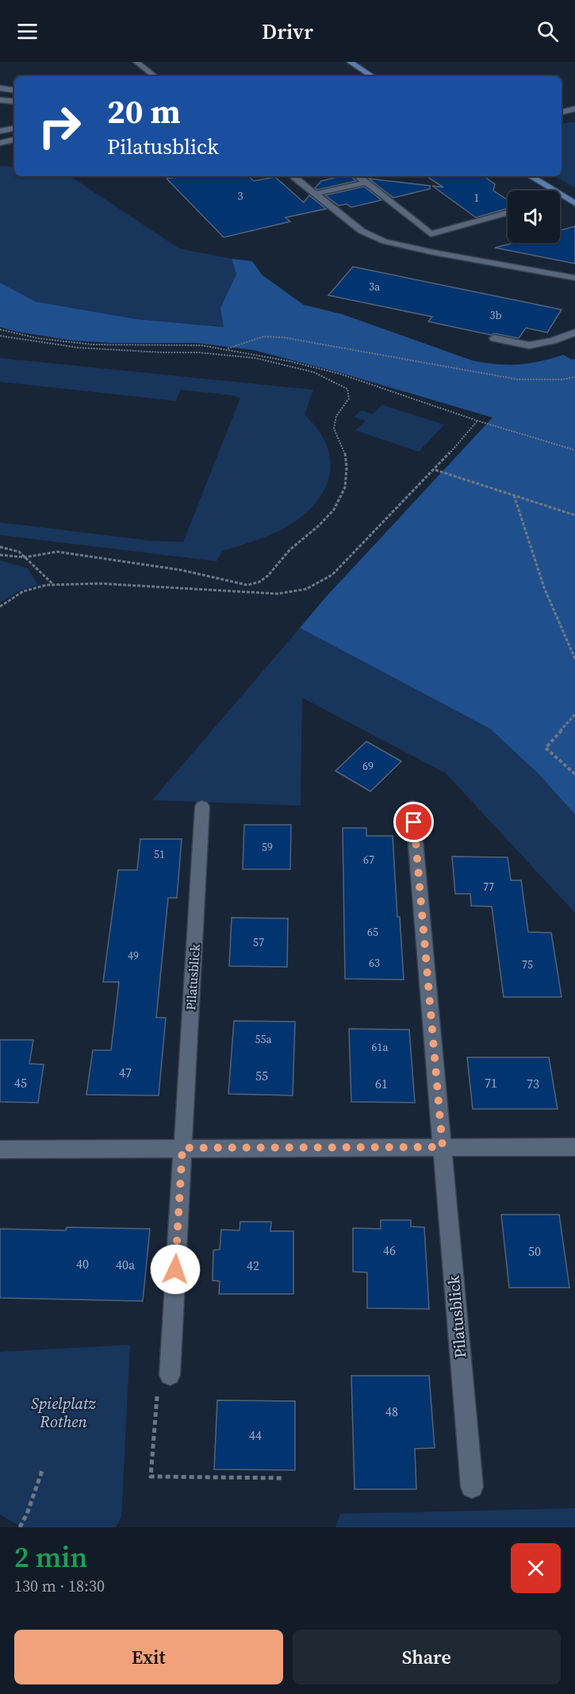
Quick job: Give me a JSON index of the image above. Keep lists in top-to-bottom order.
{
  "streets": {
    "street": ["Pilatusblick"]
  },
  "parks": ["Spielplatz Rothen"],
  "house_numbers": [
    "3",
    "1",
    "3a",
    "3b",
    "69",
    "59",
    "51",
    "67",
    "77",
    "65",
    "57",
    "49",
    "63",
    "75",
    "55a",
    "61a",
    "47",
    "55",
    "45",
    "71",
    "61",
    "73",
    "46",
    "50",
    "40",
    "40a",
    "42",
    "48",
    "44"
  ],
  "page": {
    "header": "Drivr",
    "turn": ["20 m", "Pilatusblick"],
    "heading": ["2 min", "130 m · 18:30"],
    "buttons": ["Exit", "Share"]
  }
}
